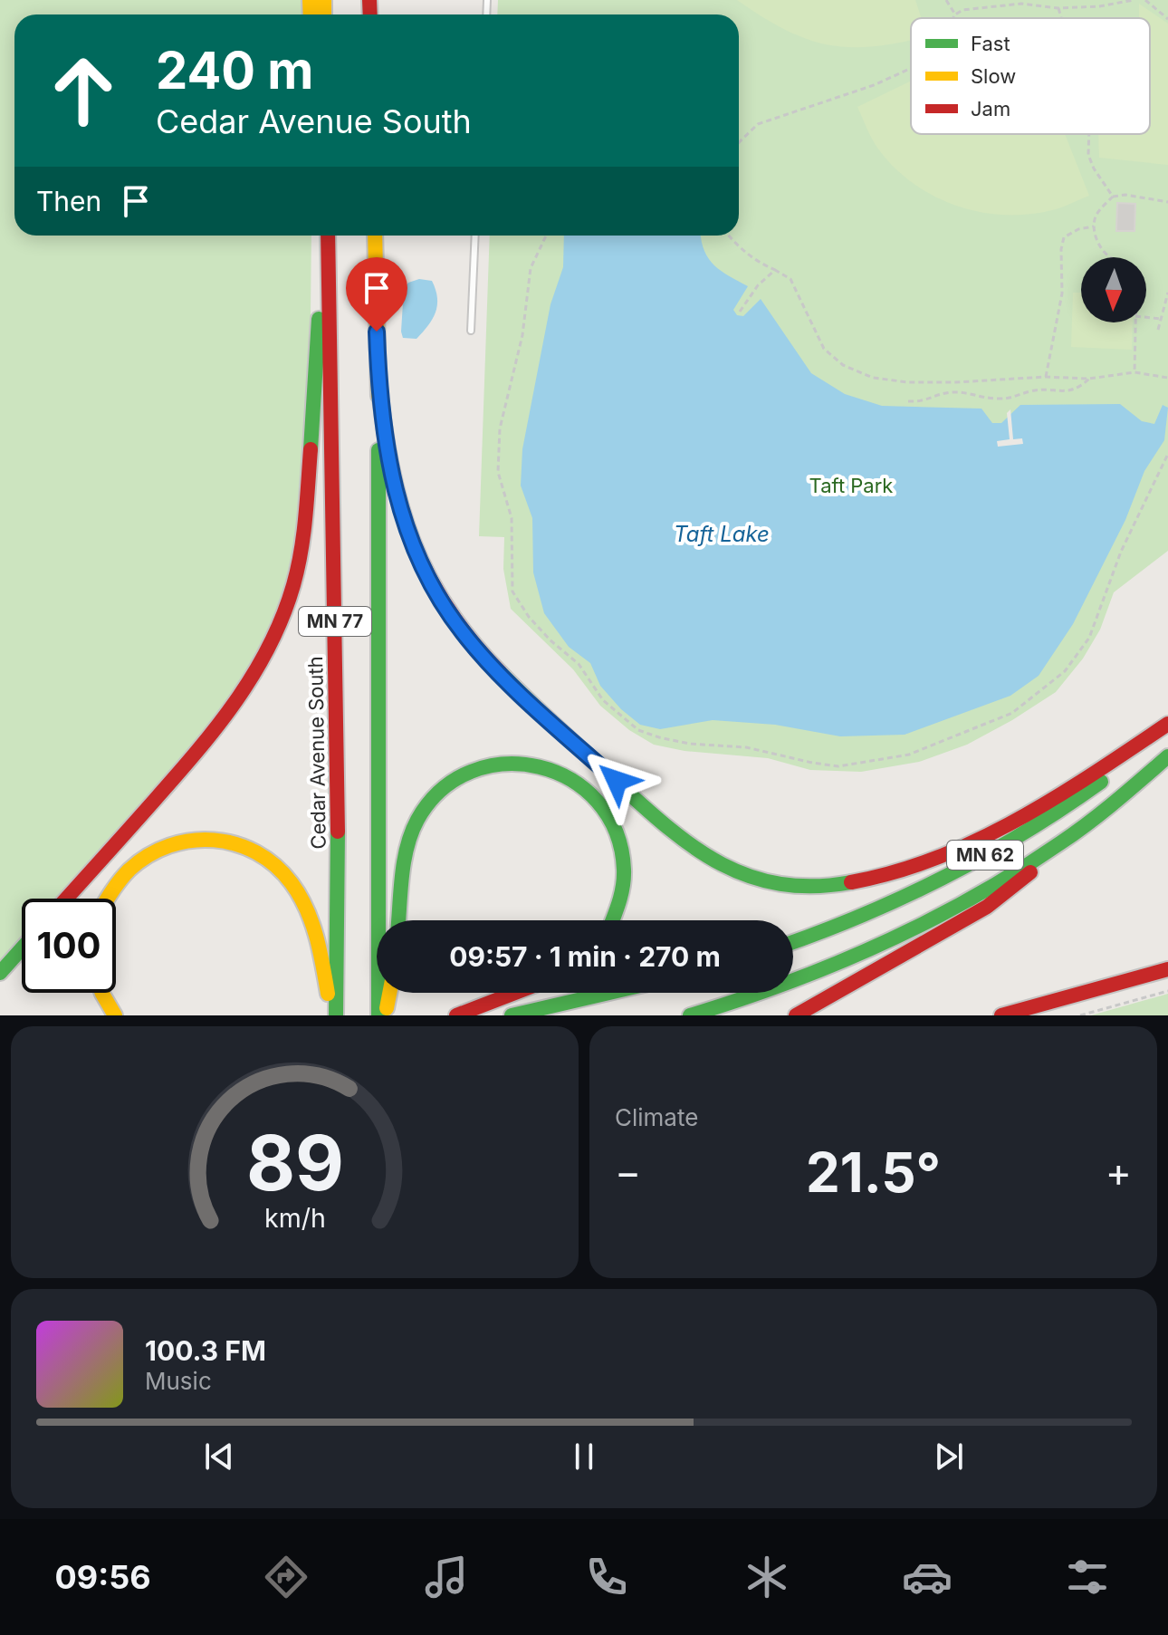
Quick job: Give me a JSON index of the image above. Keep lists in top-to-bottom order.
{
  "streets": {
    "main road": ["MN 77", "Cedar Avenue South", "MN 62"]
  },
  "water": ["Taft Lake"],
  "parks": ["Taft Park"],
  "legend": ["Fast", "Slow", "Jam"],
  "north": "bottom",
  "page": {
    "turn": ["240 m", "Cedar Avenue South"],
    "then": "Then",
    "limit": "100",
    "trip": "09:57 · 1 min · 270 m",
    "tile": "Climate",
    "heat": ["−", "21.5°", "+"],
    "song": ["100.3 FM", "Music"],
    "tabs": "09:56",
    "gauge": ["89", "km/h"]
  }
}
